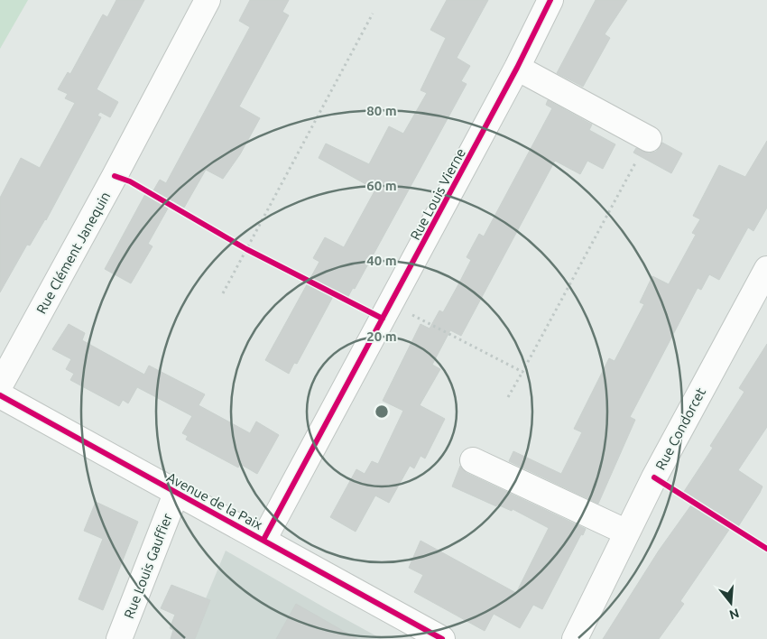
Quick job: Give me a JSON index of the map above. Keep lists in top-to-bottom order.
{
  "streets": {
    "street": [
      "Rue Louis Vierne",
      "Rue Clément Janequin",
      "Rue Condorcet",
      "Avenue de la Paix",
      "Rue Louis Gauffier"
    ]
  },
  "crossings": [
    ["Rue Louis Vierne", "Avenue de la Paix"],
    ["Avenue de la Paix", "Rue Louis Gauffier"]
  ],
  "north": "bottom",
  "rings": [
    "80 m",
    "60 m",
    "40 m",
    "20 m"
  ]
}
